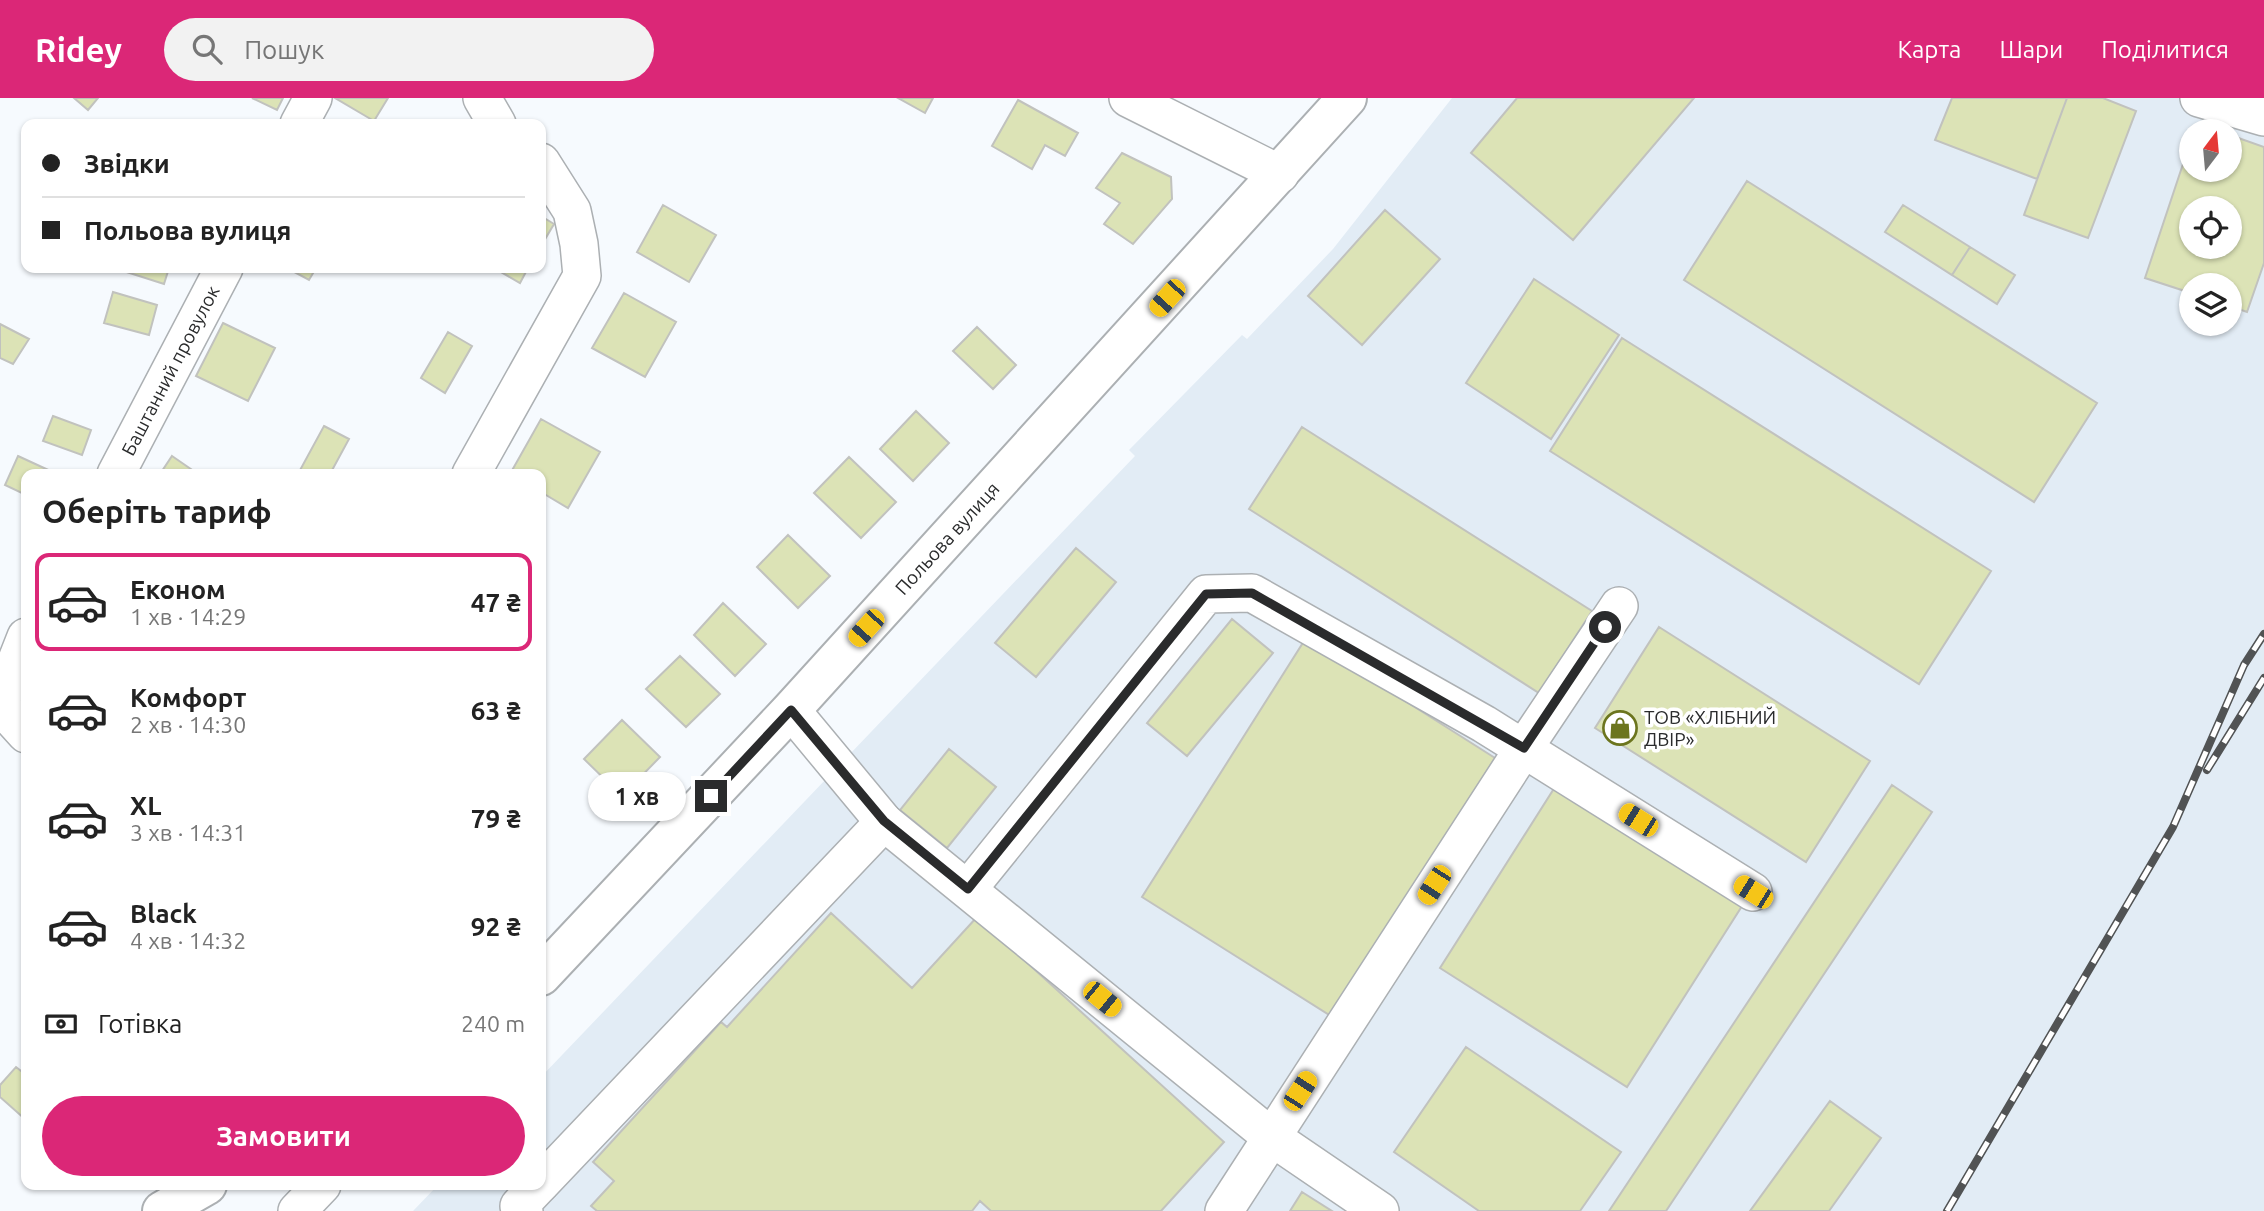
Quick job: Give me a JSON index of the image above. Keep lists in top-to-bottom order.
{
  "streets": {
    "main road": ["Польова вулиця"],
    "street": ["Баштанний провулок"]
  },
  "places": {
    "shop": ["ТОВ «ХЛІБНИЙ ДВІР»"]
  },
  "north": "top",
  "page": {
    "header": "Ridey",
    "search": "Пошук",
    "nav": ["Карта", "Шари", "Поділитися"],
    "banner": ["Звідки", "Польова вулиця"],
    "heading": "Оберіть тариф",
    "list": [
      {
        "name": "Економ",
        "note": "1 хв · 14:29",
        "value": "47 ₴"
      },
      {
        "name": "Комфорт",
        "note": "2 хв · 14:30",
        "value": "63 ₴"
      },
      {
        "name": "XL",
        "note": "3 хв · 14:31",
        "value": "79 ₴"
      },
      {
        "name": "Black",
        "note": "4 хв · 14:32",
        "value": "92 ₴"
      }
    ],
    "bubble": "1 хв",
    "pay": ["Готівка", "240 m"],
    "buttons": "Замовити"
  }
}
